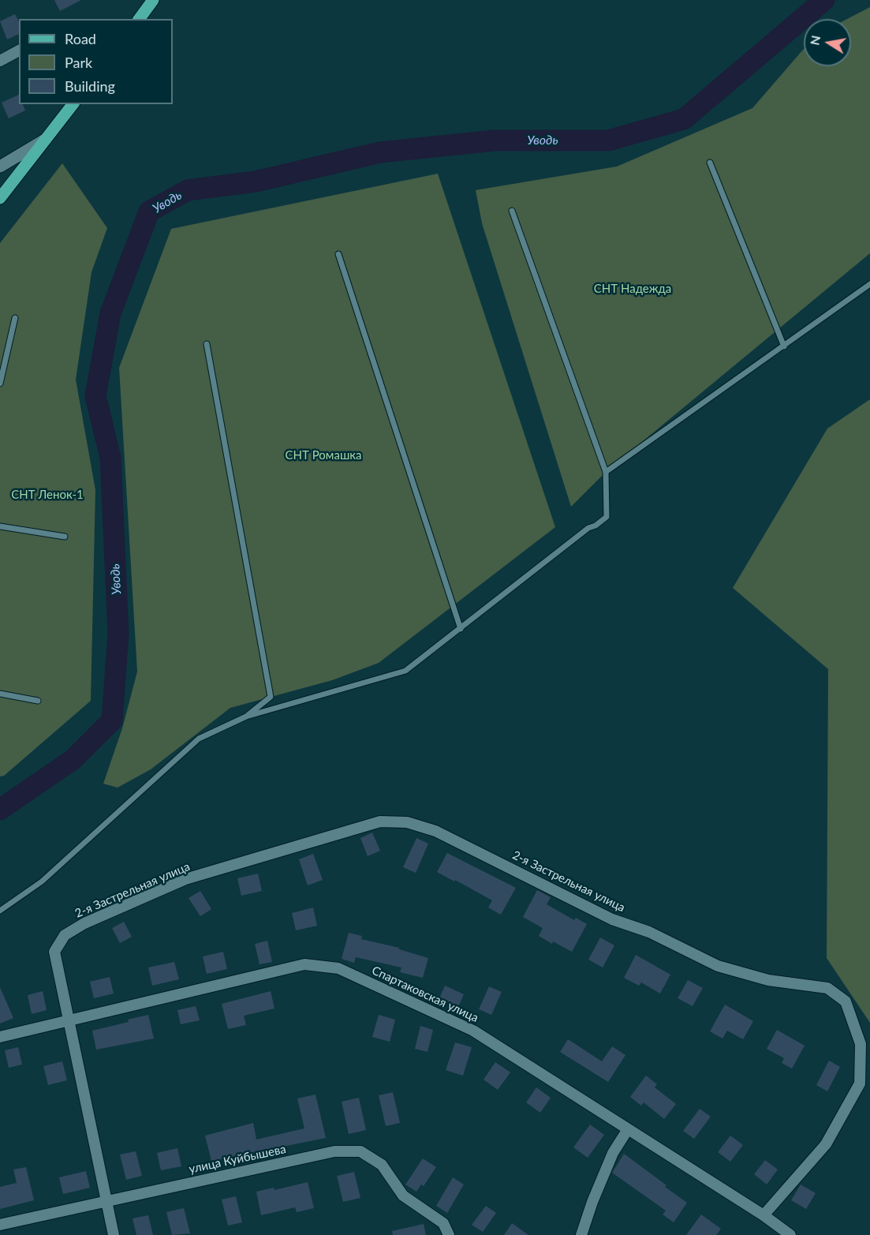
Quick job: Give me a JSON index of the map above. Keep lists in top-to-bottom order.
{
  "streets": {
    "street": ["2-я Застрельная улица", "Спартаковская улица", "улица Куйбышева"]
  },
  "crossings": [
    ["2-я Застрельная улица", "Спартаковская улица"]
  ],
  "water": ["Уводь"],
  "parks": ["СНТ Надежда", "СНТ Ромашка", "СНТ Ленок-1"],
  "legend": ["Road", "Park", "Building"],
  "north": "left"
}
